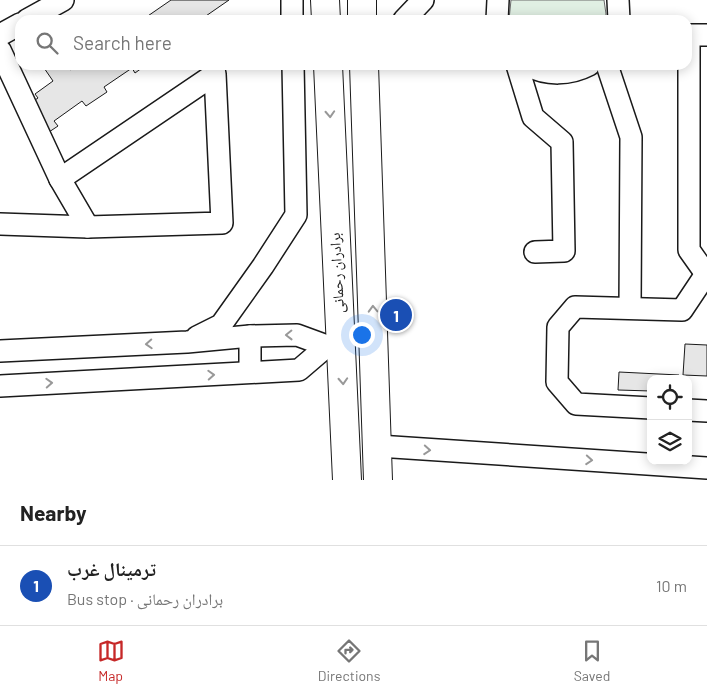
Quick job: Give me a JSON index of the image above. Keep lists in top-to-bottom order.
{
  "streets": {
    "main road": ["برادران رحمانی"]
  },
  "page": {
    "search": "Search here",
    "pins": "1",
    "heading": "Nearby",
    "list": [
      {
        "mark": "1",
        "name": "ترمینال غرب",
        "note": "Bus stop · برادران رحمانی",
        "value": "10 m"
      }
    ],
    "nav": ["Map", "Directions", "Saved"]
  }
}
